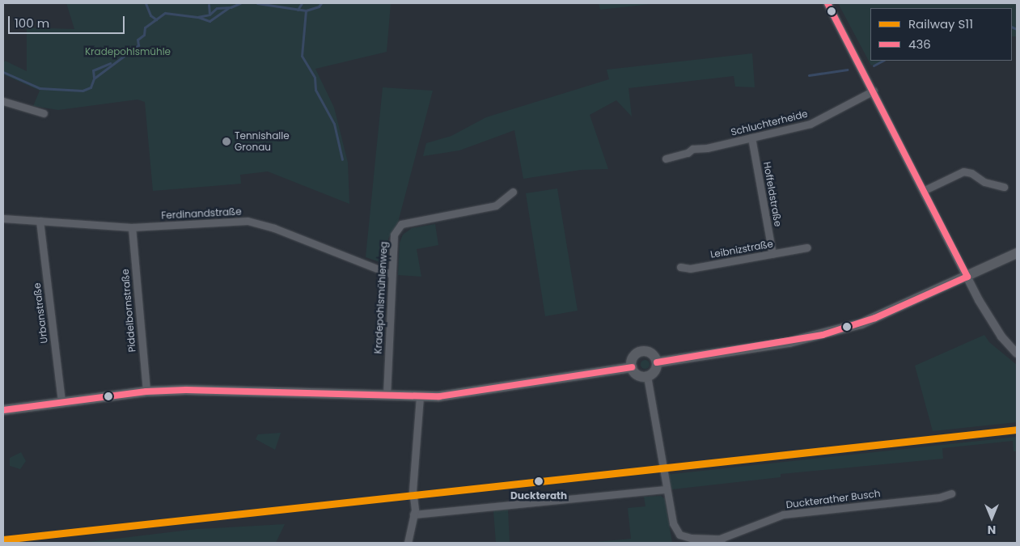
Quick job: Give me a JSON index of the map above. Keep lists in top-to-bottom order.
{
  "streets": {
    "street": [
      "Schluchterheide",
      "Hoffeldstraße",
      "Ferdinandstraße",
      "Leibnizstraße",
      "Kradepohlsmühlenweg",
      "Piddelbornstraße",
      "Urbanstraße",
      "Duckterather Busch"
    ]
  },
  "crossings": [
    ["Schluchterheide", "Hoffeldstraße"],
    ["Hoffeldstraße", "Leibnizstraße"],
    ["Ferdinandstraße", "Kradepohlsmühlenweg"],
    ["Ferdinandstraße", "Piddelbornstraße"],
    ["Ferdinandstraße", "Urbanstraße"]
  ],
  "parks": ["Kradepohlsmühle"],
  "places": ["Tennishalle Gronau", "Duckterath"],
  "lines": ["transit line 436", "rail line S11"],
  "legend": ["Railway S11", "436"],
  "scale_bar": "100 m",
  "north": "bottom"
}
